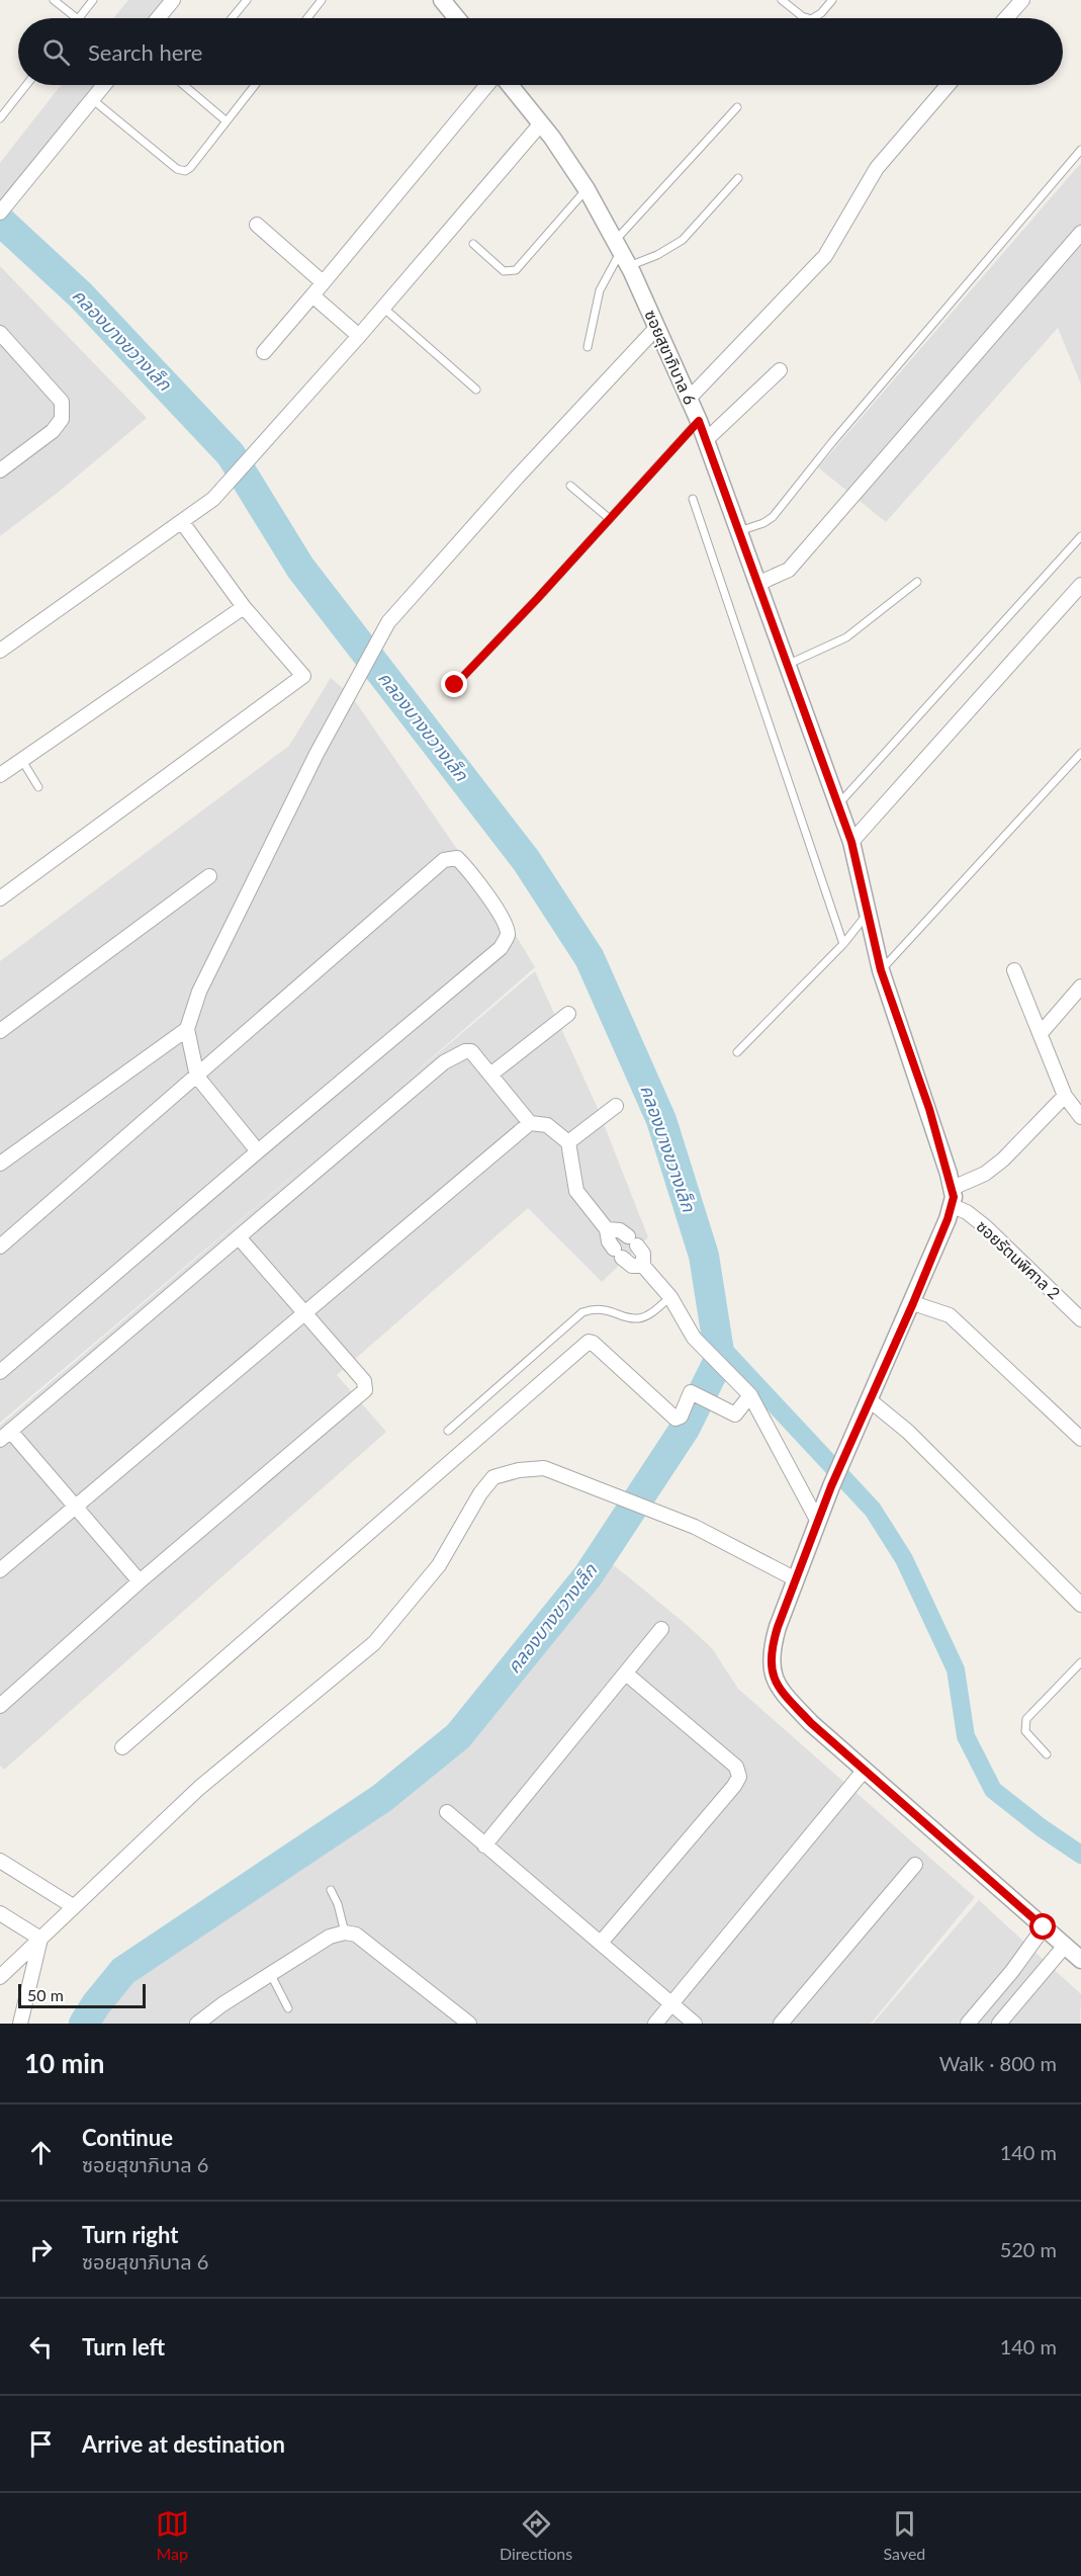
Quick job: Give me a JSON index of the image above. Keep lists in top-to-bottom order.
{
  "streets": {
    "street": ["ซอยสุขาภิบาล 6", "ซอยรัตนพิศาล 2"]
  },
  "crossings": [
    ["ซอยสุขาภิบาล 6", "ซอยรัตนพิศาล 2"]
  ],
  "water": ["คลองบางขวางเล็ก"],
  "scale_bar": "50 m",
  "page": {
    "search": "Search here",
    "scale": "50 m",
    "heading": ["10 min", "Walk · 800 m"],
    "list": [
      ["Continue", "ซอยสุขาภิบาล 6", "140 m"],
      ["Turn right", "ซอยสุขาภิบาล 6", "520 m"],
      ["Turn left", "140 m"],
      "Arrive at destination"
    ],
    "nav": ["Map", "Directions", "Saved"]
  }
}
